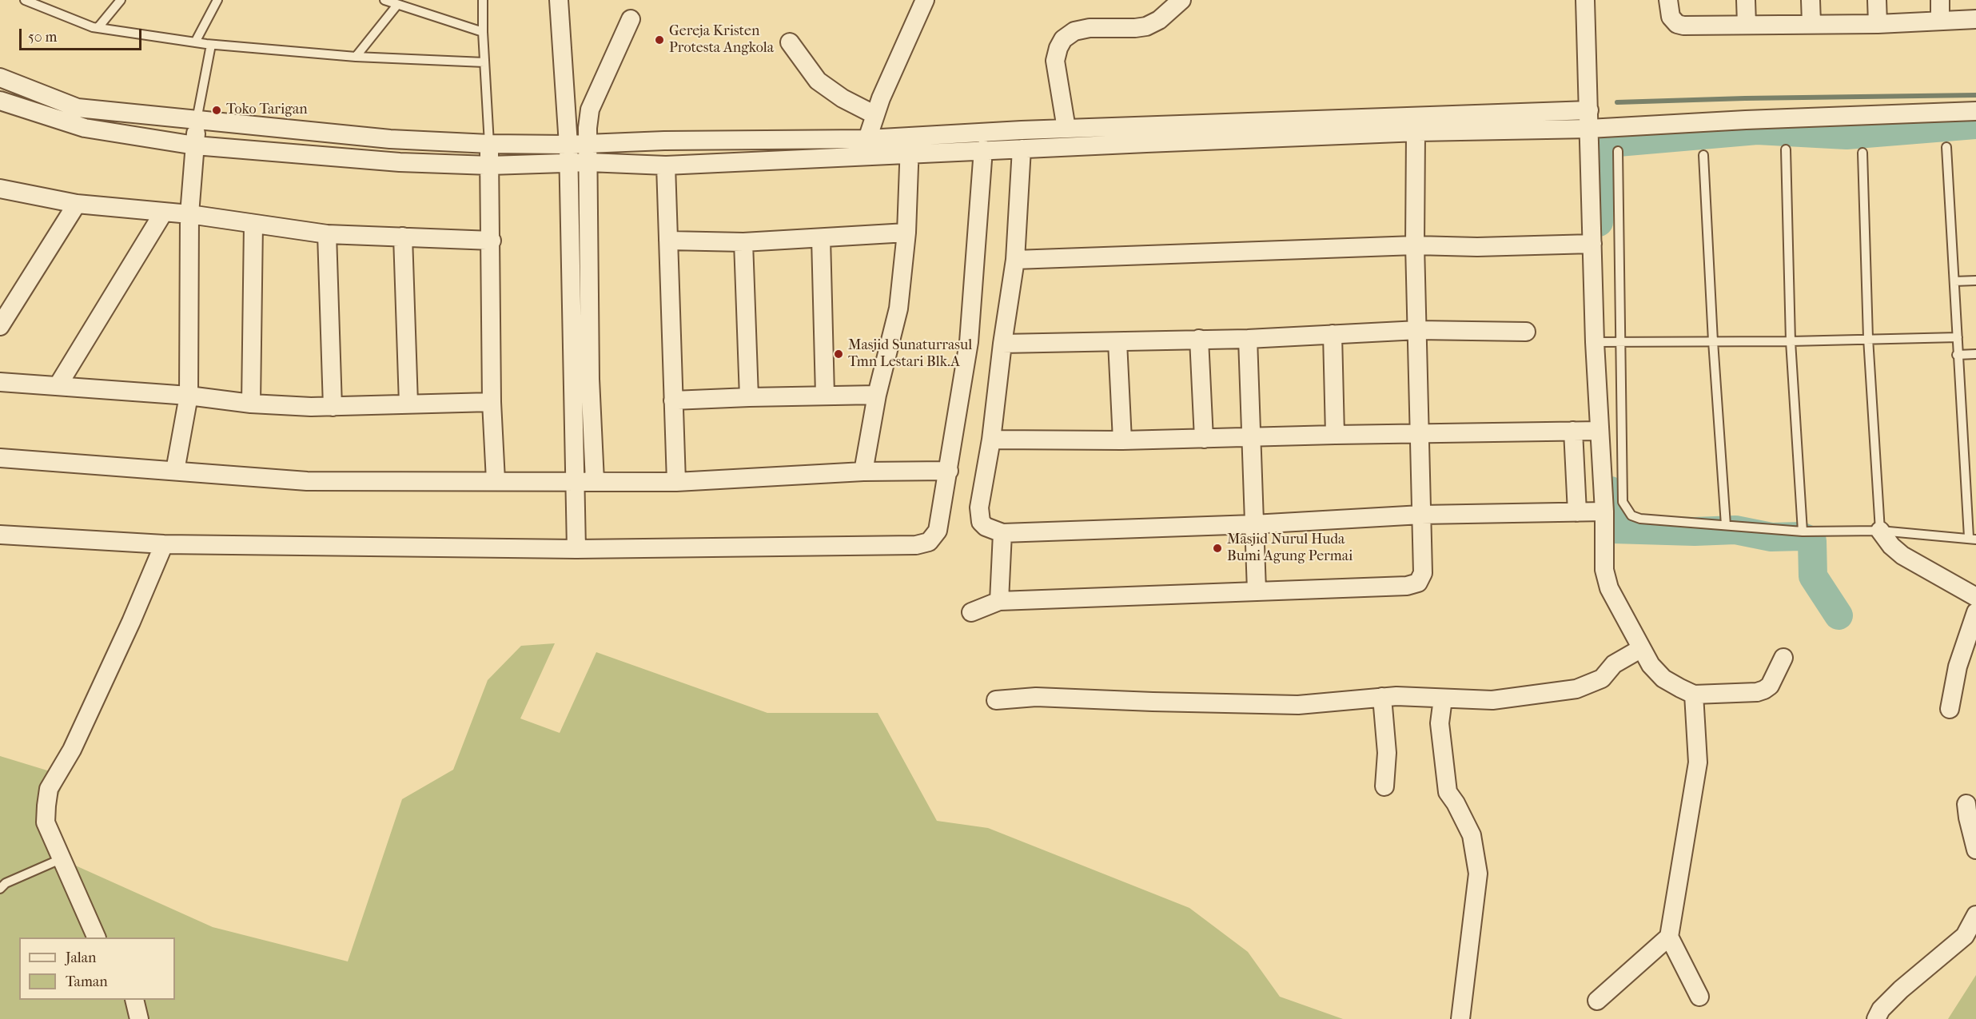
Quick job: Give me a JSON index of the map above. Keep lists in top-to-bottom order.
{
  "places": [
    "Gereja Kristen Protesta Angkola",
    "Toko Tarigan",
    "Masjid Sunaturrasul Tmn Lestari Blk.A",
    "Masjid Nurul Huda Bumi Agung Permai"
  ],
  "legend": ["Jalan", "Taman"],
  "scale_bar": "50 m"
}
